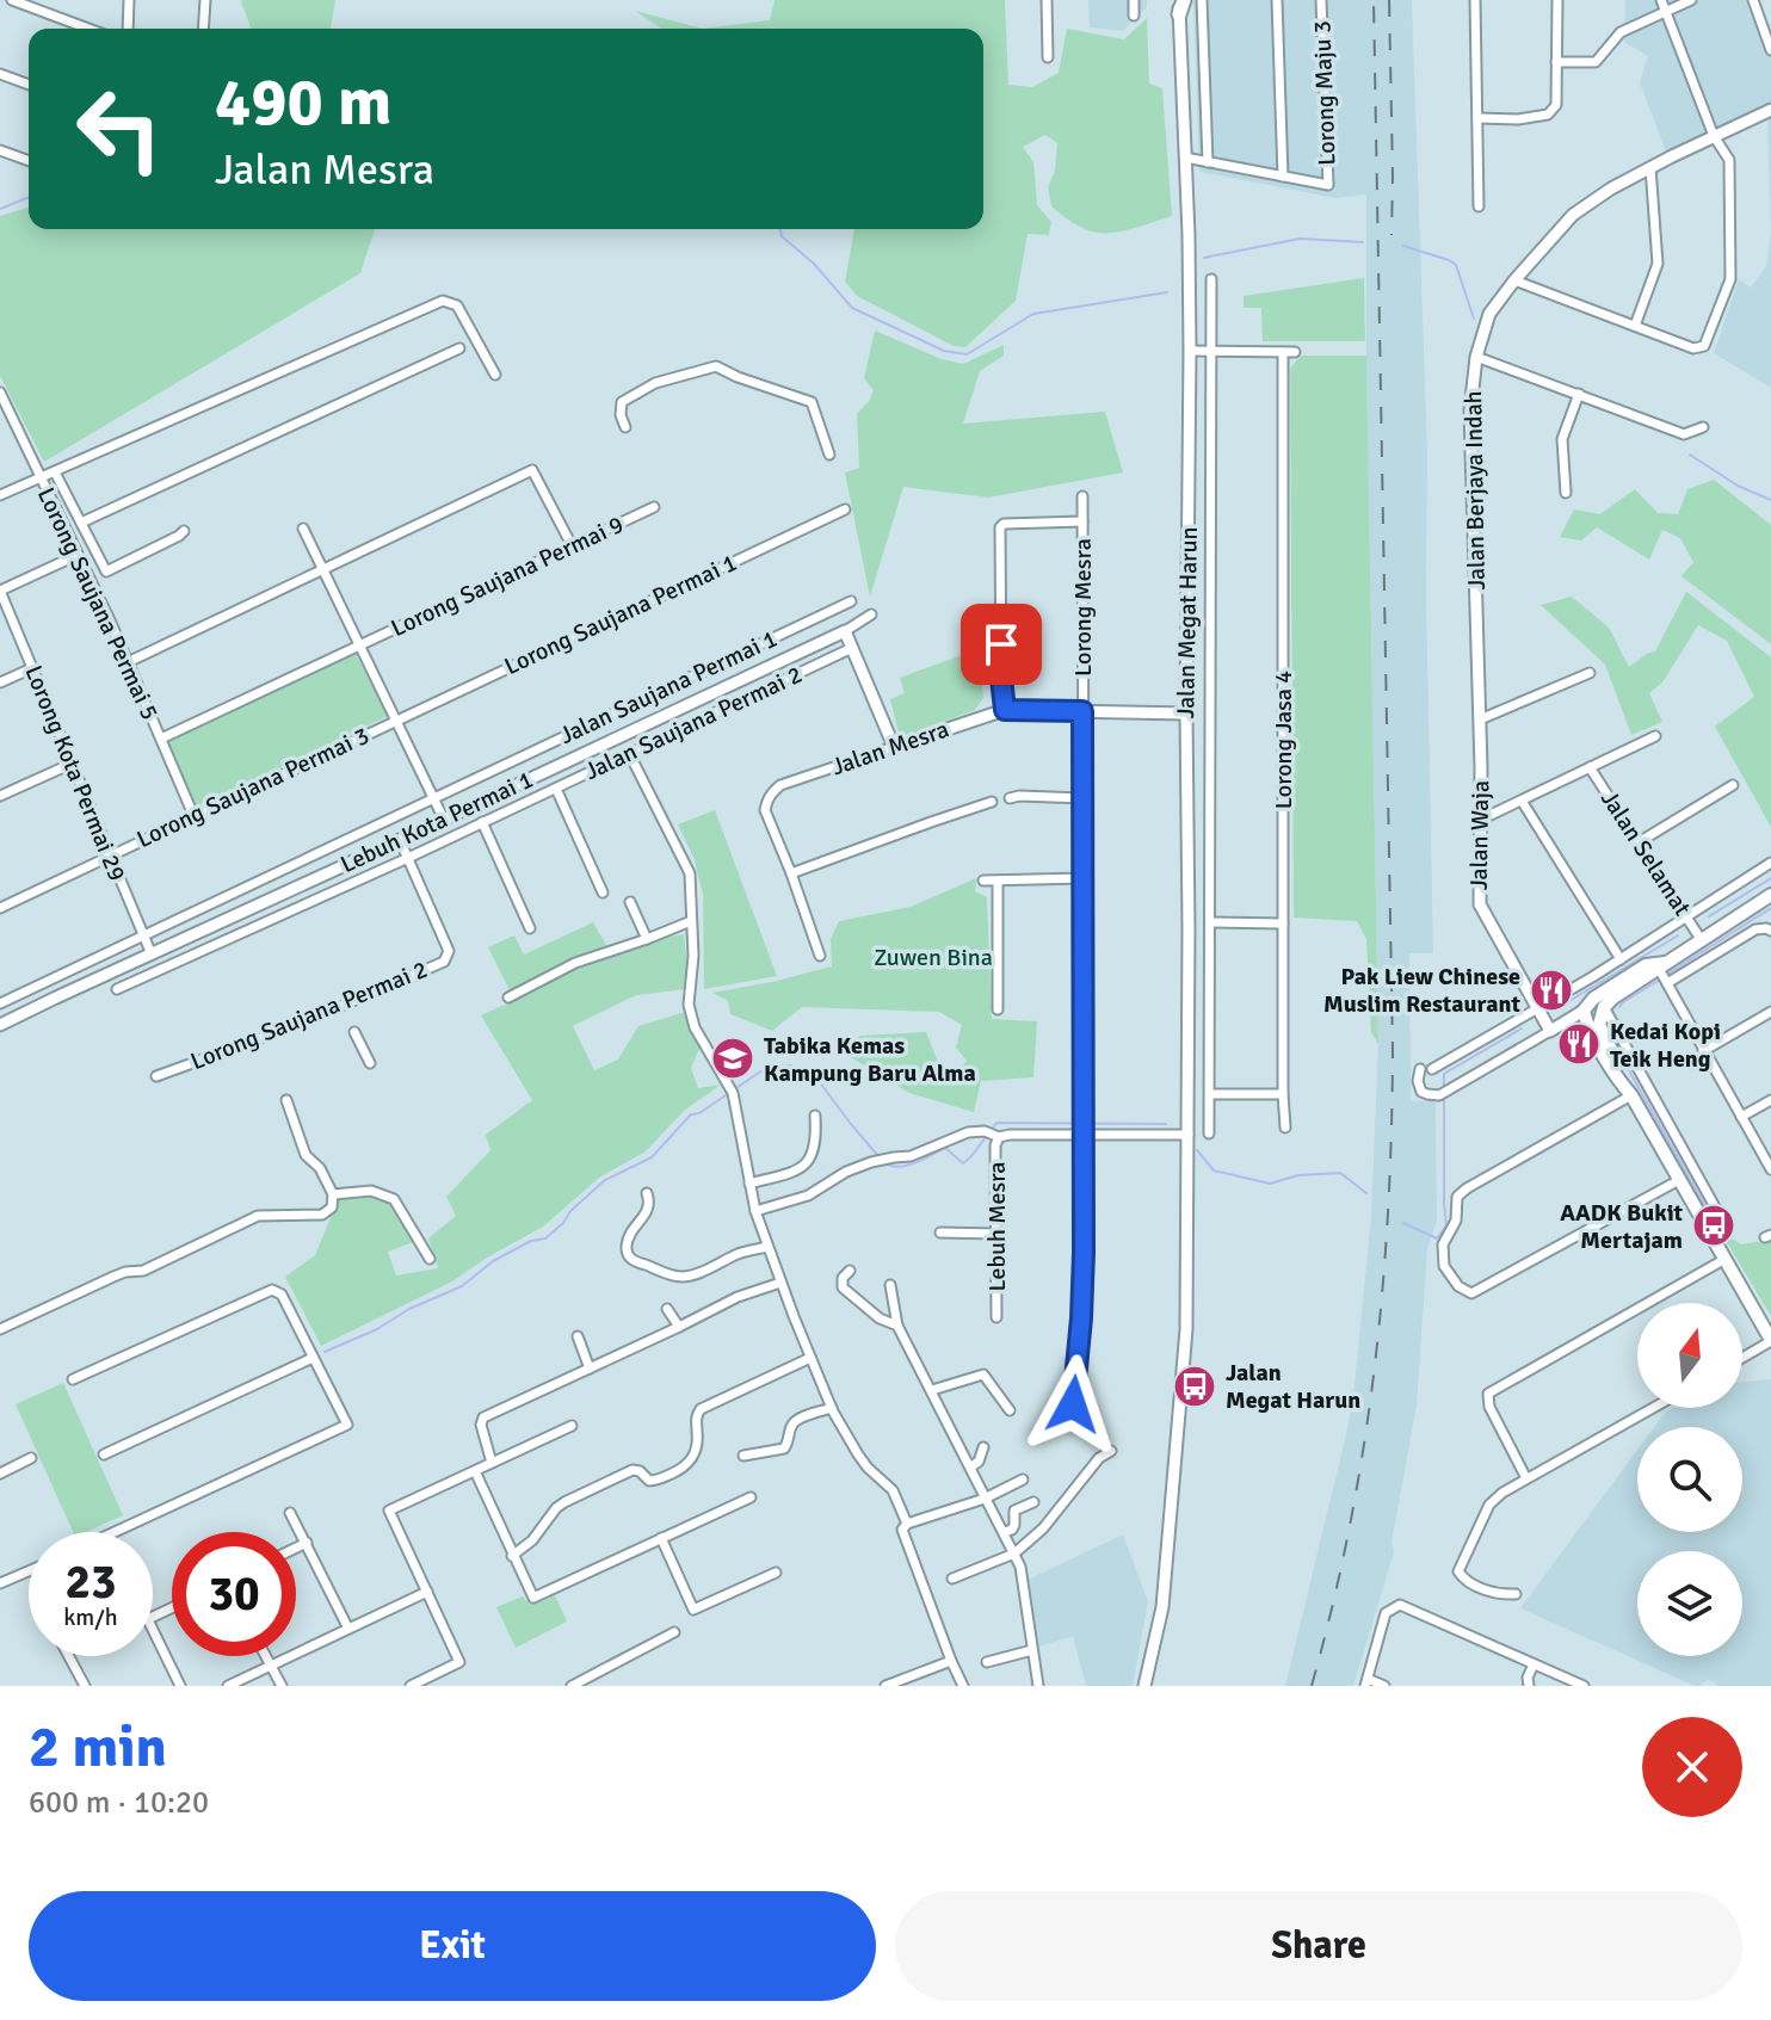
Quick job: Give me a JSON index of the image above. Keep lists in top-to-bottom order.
{
  "streets": {
    "street": [
      "Lorong Maju 3",
      "Jalan Berjaya Indah",
      "Lorong Saujana Permai 9",
      "Lorong Saujana Permai 5",
      "Lorong Mesra",
      "Lorong Saujana Permai 1",
      "Jalan Megat Harun",
      "Jalan Saujana Permai 1",
      "Jalan Saujana Permai 2",
      "Lorong Jasa 4",
      "Jalan Mesra",
      "Lorong Kota Permai 29",
      "Lorong Saujana Permai 3",
      "Lebuh Kota Permai 1",
      "Jalan Waja",
      "Jalan Selamat",
      "Lorong Saujana Permai 2",
      "Lebuh Mesra"
    ]
  },
  "crossings": [
    ["Jalan Berjaya Indah", "Jalan Waja"],
    ["Lorong Saujana Permai 9", "Lorong Saujana Permai 5"],
    ["Lorong Saujana Permai 5", "Lorong Saujana Permai 3"],
    ["Lorong Mesra", "Jalan Mesra"],
    ["Lorong Saujana Permai 1", "Lorong Saujana Permai 3"],
    ["Jalan Megat Harun", "Jalan Mesra"],
    ["Jalan Saujana Permai 1", "Lebuh Kota Permai 1"],
    ["Jalan Saujana Permai 2", "Lorong Saujana Permai 2"],
    ["Lorong Kota Permai 29", "Lorong Saujana Permai 3"],
    ["Lorong Kota Permai 29", "Lebuh Kota Permai 1"],
    ["Lebuh Kota Permai 1", "Lorong Saujana Permai 2"]
  ],
  "parks": ["Zuwen Bina"],
  "places": {
    "restaurant": ["Pak Liew Chinese Muslim Restaurant", "Kedai Kopi Teik Heng"],
    "school or university": ["Tabika Kemas Kampung Baru Alma"],
    "bus stop": ["AADK Bukit Mertajam", "Jalan Megat Harun"]
  },
  "north": "top",
  "page": {
    "turn": ["490 m", "Jalan Mesra"],
    "speed": "23 km/h",
    "limit": "30",
    "heading": ["2 min", "600 m · 10:20"],
    "buttons": ["Exit", "Share"]
  }
}
